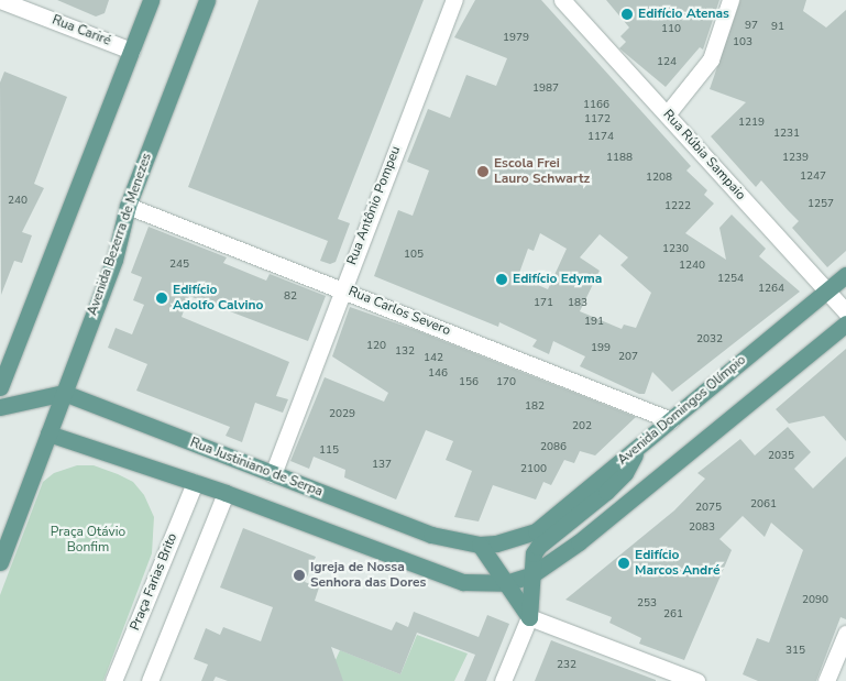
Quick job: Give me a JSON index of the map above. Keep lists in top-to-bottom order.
{
  "streets": {
    "main road": ["Avenida Bezerra de Menezes", "Avenida Domingos Olímpio", "Rua Justiniano de Serpa"],
    "street": [
      "Rua Cariré",
      "Rua Rúbia Sampaio",
      "Rua Antônio Pompeu",
      "Rua Carlos Severo",
      "Praça Farias Brito"
    ]
  },
  "crossings": [
    ["Rua Rúbia Sampaio", "Avenida Domingos Olímpio"],
    ["Rua Antônio Pompeu", "Rua Carlos Severo"],
    ["Rua Antônio Pompeu", "Rua Justiniano de Serpa"],
    ["Avenida Bezerra de Menezes", "Rua Carlos Severo"],
    ["Avenida Bezerra de Menezes", "Rua Justiniano de Serpa"],
    ["Rua Carlos Severo", "Avenida Domingos Olímpio"],
    ["Avenida Domingos Olímpio", "Rua Justiniano de Serpa"]
  ],
  "parks": ["Praça Otávio Bonfim"],
  "places": [
    "Edifício Atenas",
    "Escola Frei Lauro Schwartz",
    "Edifício Edyma",
    "Edifício Adolfo Calvino",
    "Edifício Marcos André",
    "Igreja de Nossa Senhora das Dores"
  ],
  "house_numbers": [
    "97",
    "91",
    "110",
    "1979",
    "103",
    "124",
    "1987",
    "1166",
    "1172",
    "1219",
    "1231",
    "1174",
    "1188",
    "1239",
    "1247",
    "1208",
    "240",
    "1257",
    "1222",
    "1230",
    "105",
    "245",
    "1240",
    "1254",
    "1264",
    "82",
    "171",
    "183",
    "191",
    "2032",
    "120",
    "199",
    "132",
    "207",
    "142",
    "146",
    "156",
    "170",
    "182",
    "2029",
    "202",
    "2086",
    "115",
    "2035",
    "137",
    "2100",
    "2061",
    "2075",
    "2083",
    "2090",
    "253",
    "261",
    "315",
    "232"
  ]
}
